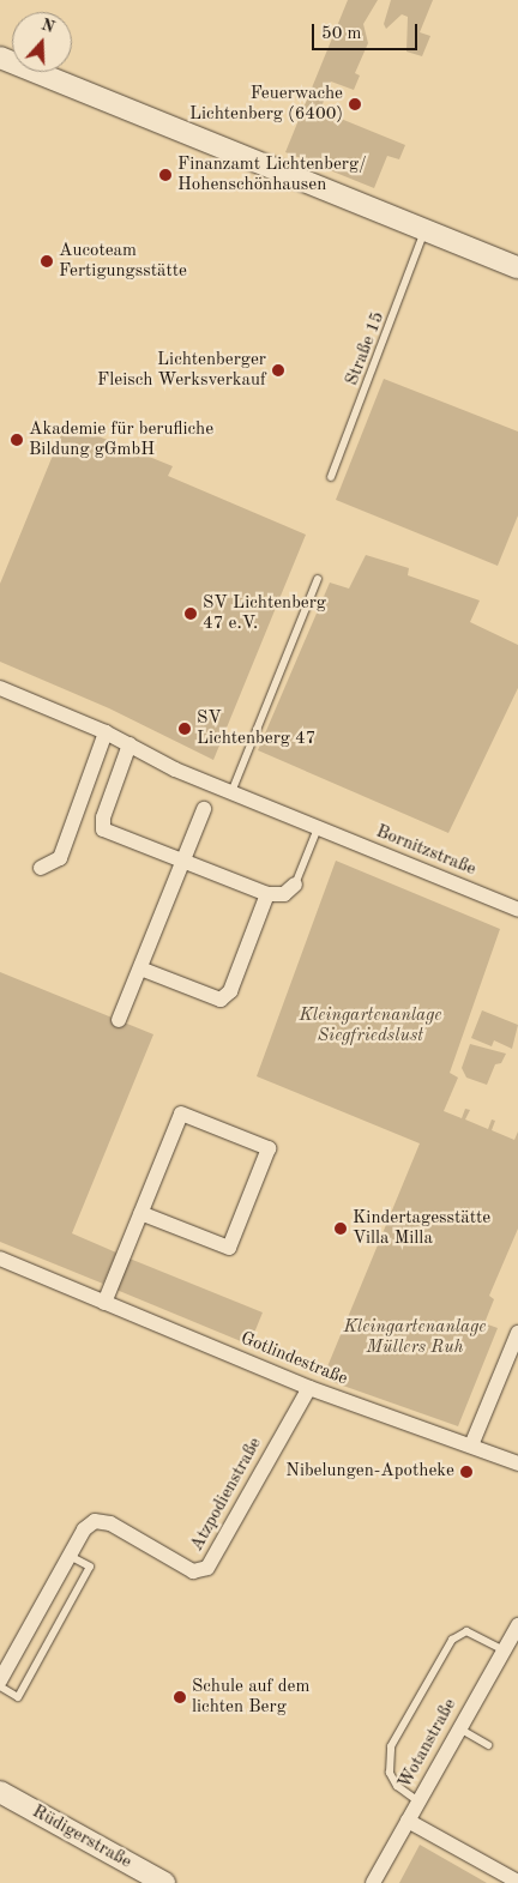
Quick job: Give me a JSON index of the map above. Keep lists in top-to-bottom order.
{
  "streets": {
    "street": [
      "Bornitzstraße",
      "Gotlindestraße",
      "Atzpodienstraße",
      "Wotanstraße",
      "Rüdigerstraße"
    ],
    "lane": ["Straße 15"]
  },
  "crossings": [
    ["Gotlindestraße", "Atzpodienstraße"]
  ],
  "parks": ["Kleingartenanlage Siegfriedslust", "Kleingartenanlage Müllers Ruh"],
  "places": [
    "Feuerwache Lichtenberg (6400)",
    "Finanzamt Lichtenberg/ Hohenschönhausen",
    "Aucoteam Fertigungsstätte",
    "Lichtenberger Fleisch Werksverkauf",
    "Akademie für berufliche Bildung gGmbH",
    "SV Lichtenberg 47 e.V.",
    "SV Lichtenberg 47",
    "Kindertagesstätte Villa Milla",
    "Nibelungen-Apotheke",
    "Schule auf dem lichten Berg"
  ],
  "scale_bar": "50 m",
  "north": "top"
}
